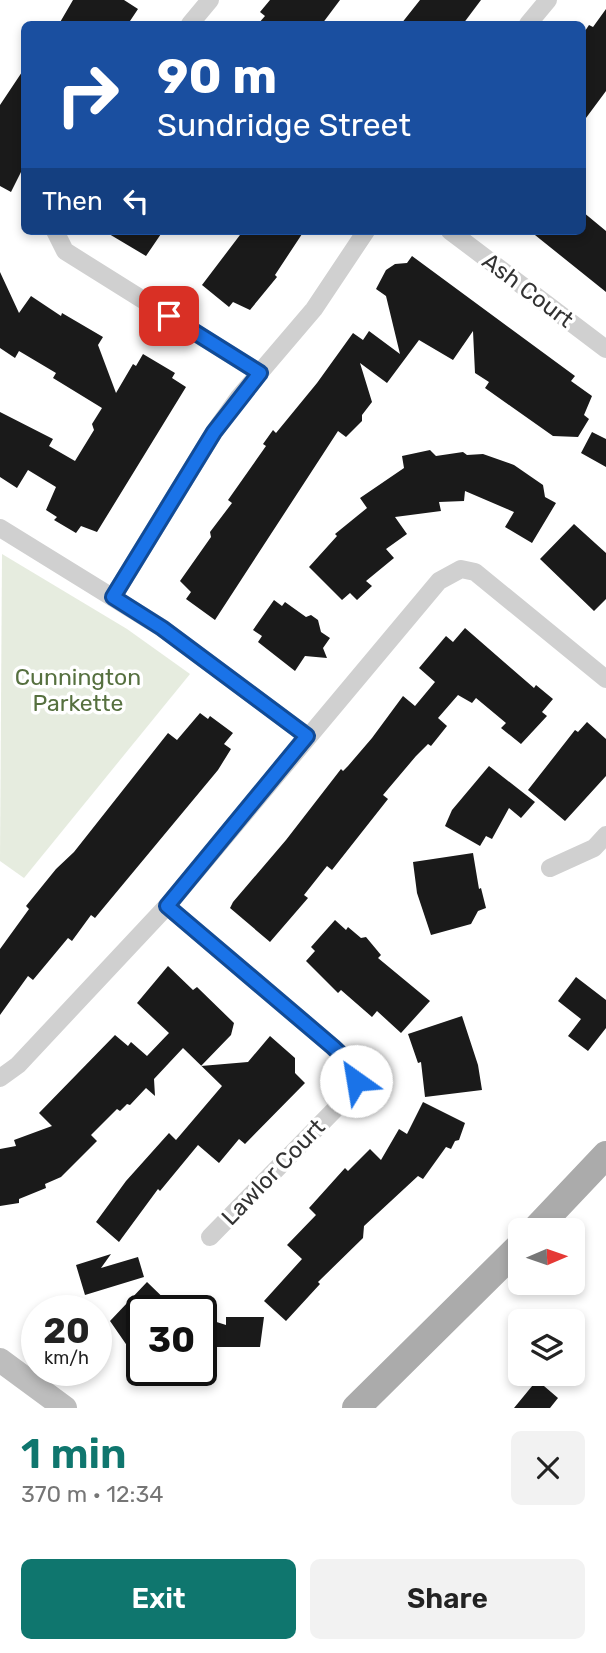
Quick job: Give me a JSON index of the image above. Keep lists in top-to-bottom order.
{
  "streets": {
    "street": ["Ash Court", "Lawlor Court"]
  },
  "parks": ["Cunnington Parkette"],
  "north": "right",
  "page": {
    "turn": ["90 m", "Sundridge Street"],
    "then": "Then",
    "speed": "20 km/h",
    "limit": "30",
    "heading": ["1 min", "370 m · 12:34"],
    "buttons": ["Exit", "Share"]
  }
}
